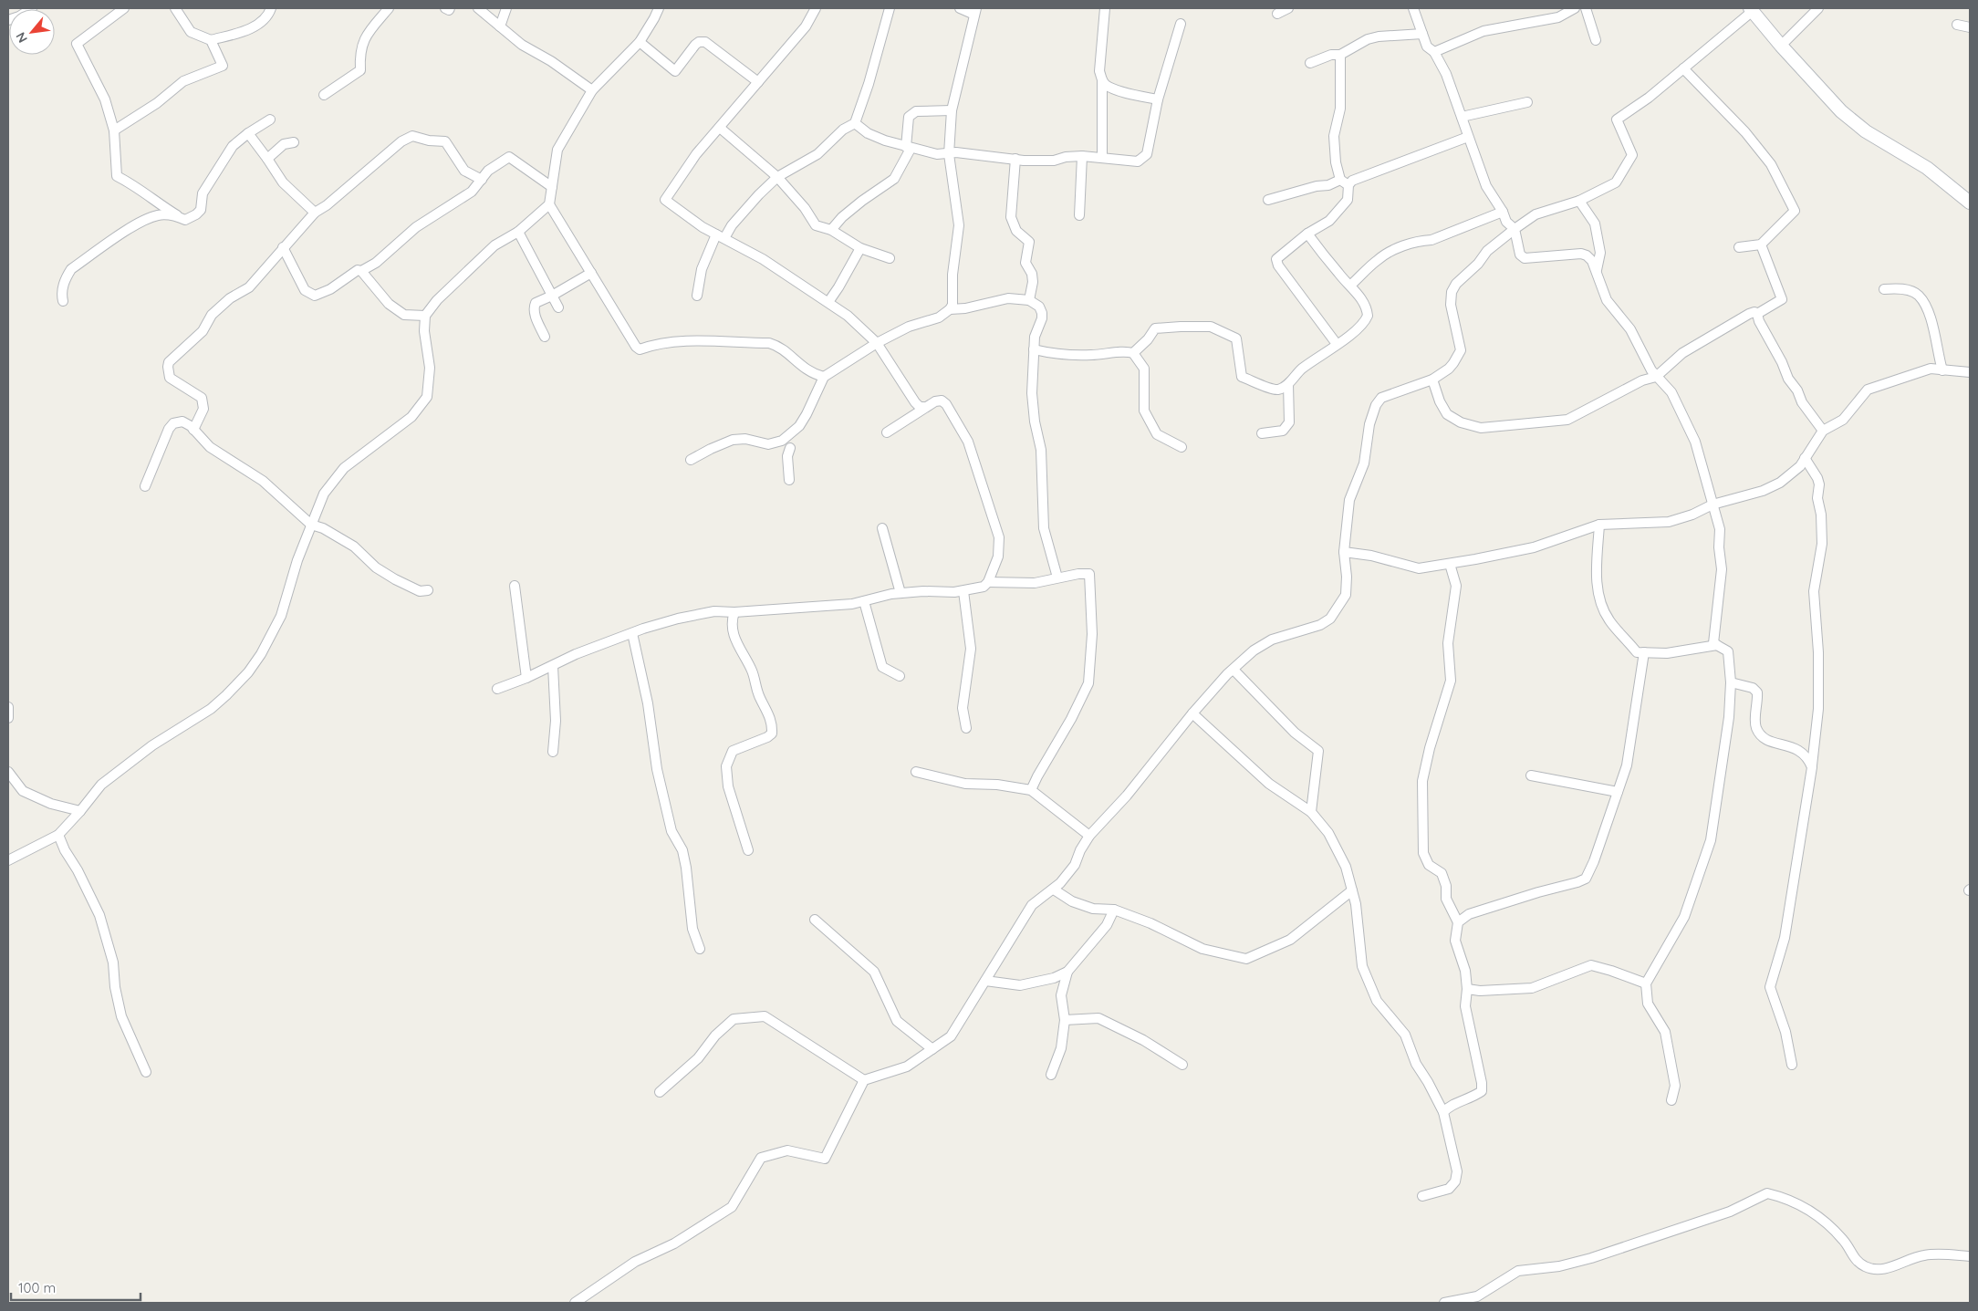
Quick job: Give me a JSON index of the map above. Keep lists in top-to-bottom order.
{
  "scale_bar": "100 m",
  "north": "bottom left"
}
